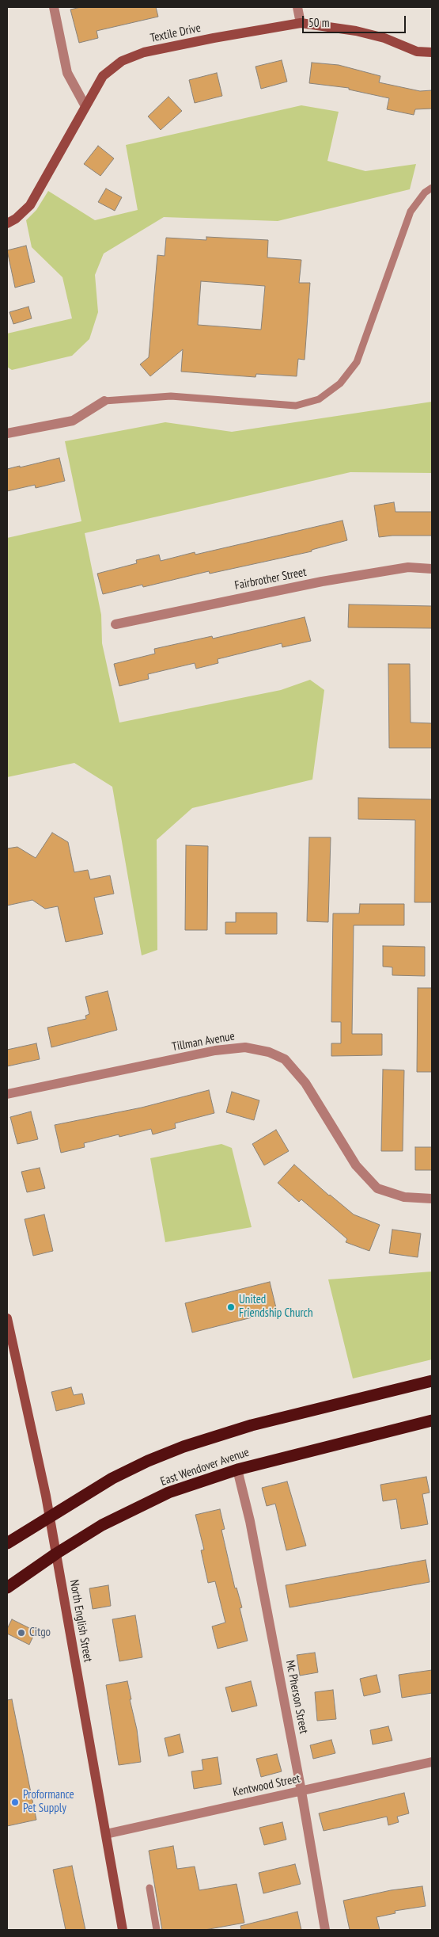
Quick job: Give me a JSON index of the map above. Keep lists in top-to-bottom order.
{
  "streets": {
    "highway": ["East Wendover Avenue"],
    "street": [
      "Textile Drive",
      "Fairbrother Street",
      "Tillman Avenue",
      "North English Street",
      "Mc Pherson Street",
      "Kentwood Street"
    ]
  },
  "crossings": [
    ["East Wendover Avenue", "North English Street"],
    ["East Wendover Avenue", "Mc Pherson Street"],
    ["North English Street", "Kentwood Street"],
    ["Mc Pherson Street", "Kentwood Street"]
  ],
  "places": ["United Friendship Church", "Citgo", "Proformance Pet Supply"],
  "scale_bar": "50 m"
}
